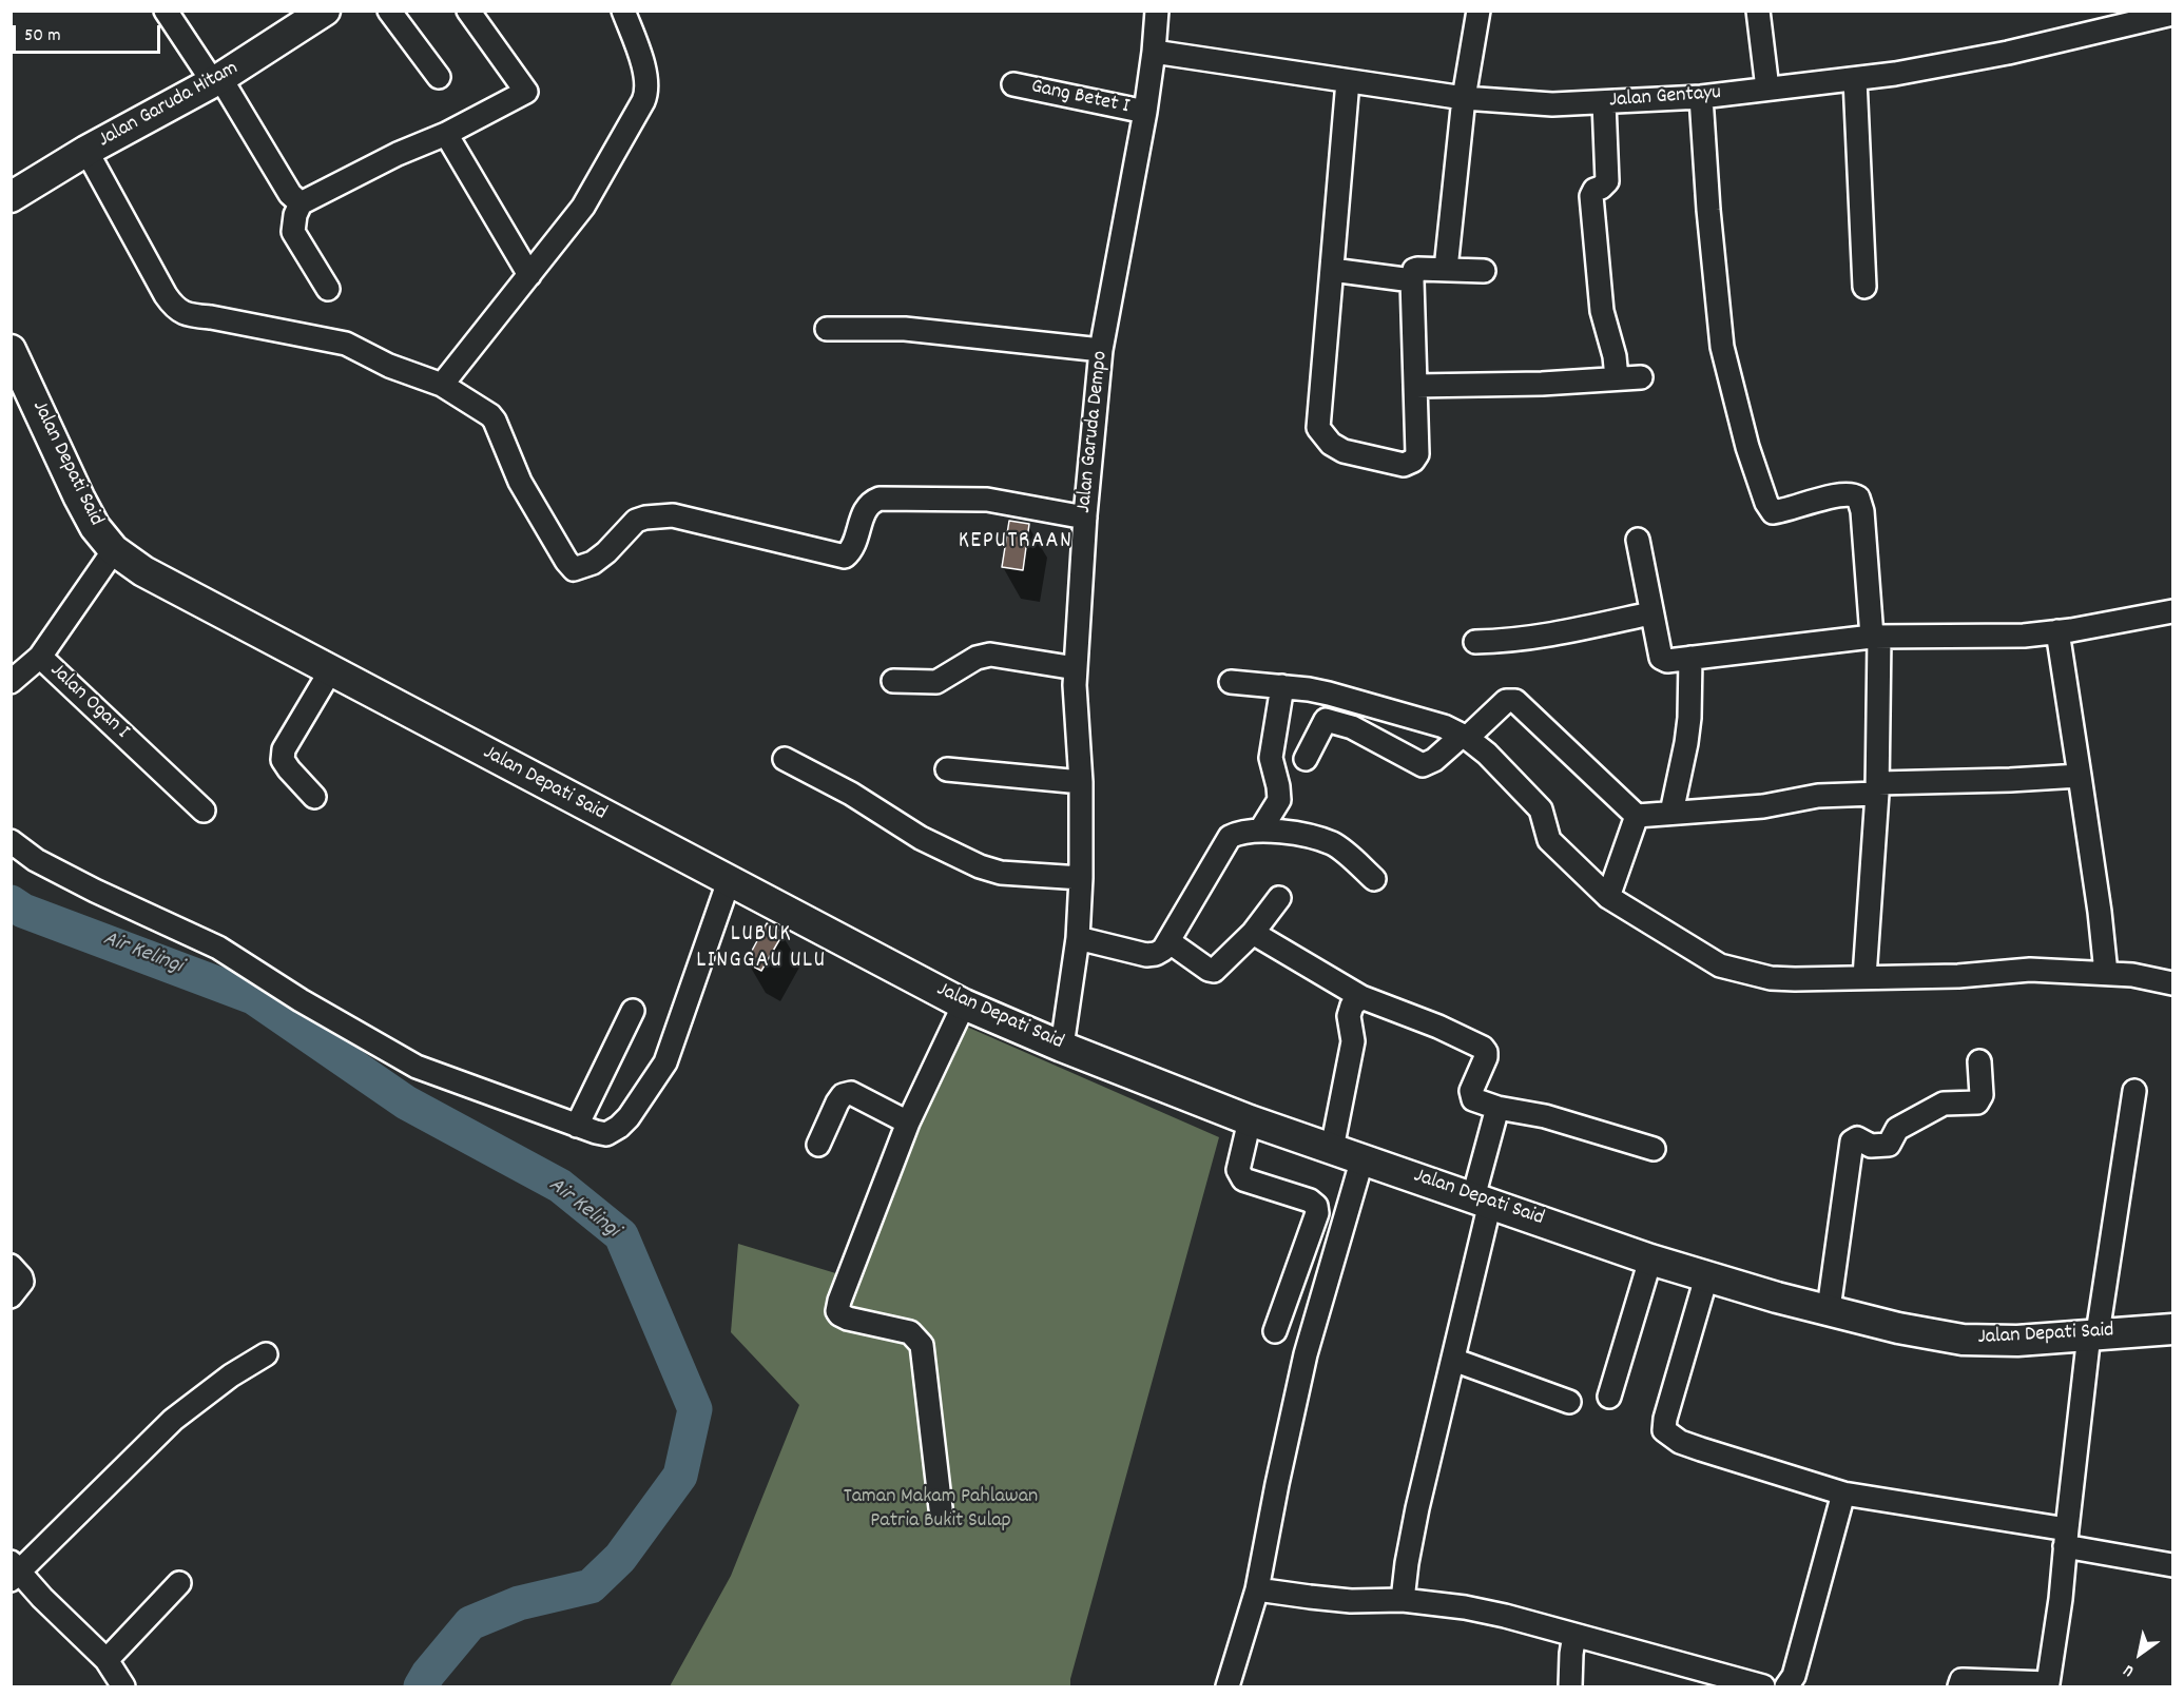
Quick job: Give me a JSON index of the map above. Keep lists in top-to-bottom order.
{
  "streets": {
    "main road": ["Jalan Garuda Hitam", "Jalan Depati Said"],
    "street": [
      "Gang Betet I",
      "Jalan Gentayu",
      "Jalan Garuda Dempo",
      "Jalan Ogan I"
    ]
  },
  "crossings": [
    ["Gang Betet I", "Jalan Garuda Dempo"],
    ["Jalan Gentayu", "Jalan Garuda Dempo"],
    ["Jalan Garuda Dempo", "Jalan Depati Said"],
    ["Jalan Depati Said", "Jalan Ogan I"]
  ],
  "districts": ["KEPUTRAAN", "LUBUK LINGGAU ULU"],
  "water": ["Air Kelingi"],
  "parks": ["Taman Makam Pahlawan Patria Bukit Sulap"],
  "scale_bar": "50 m",
  "north": "bottom left"
}
